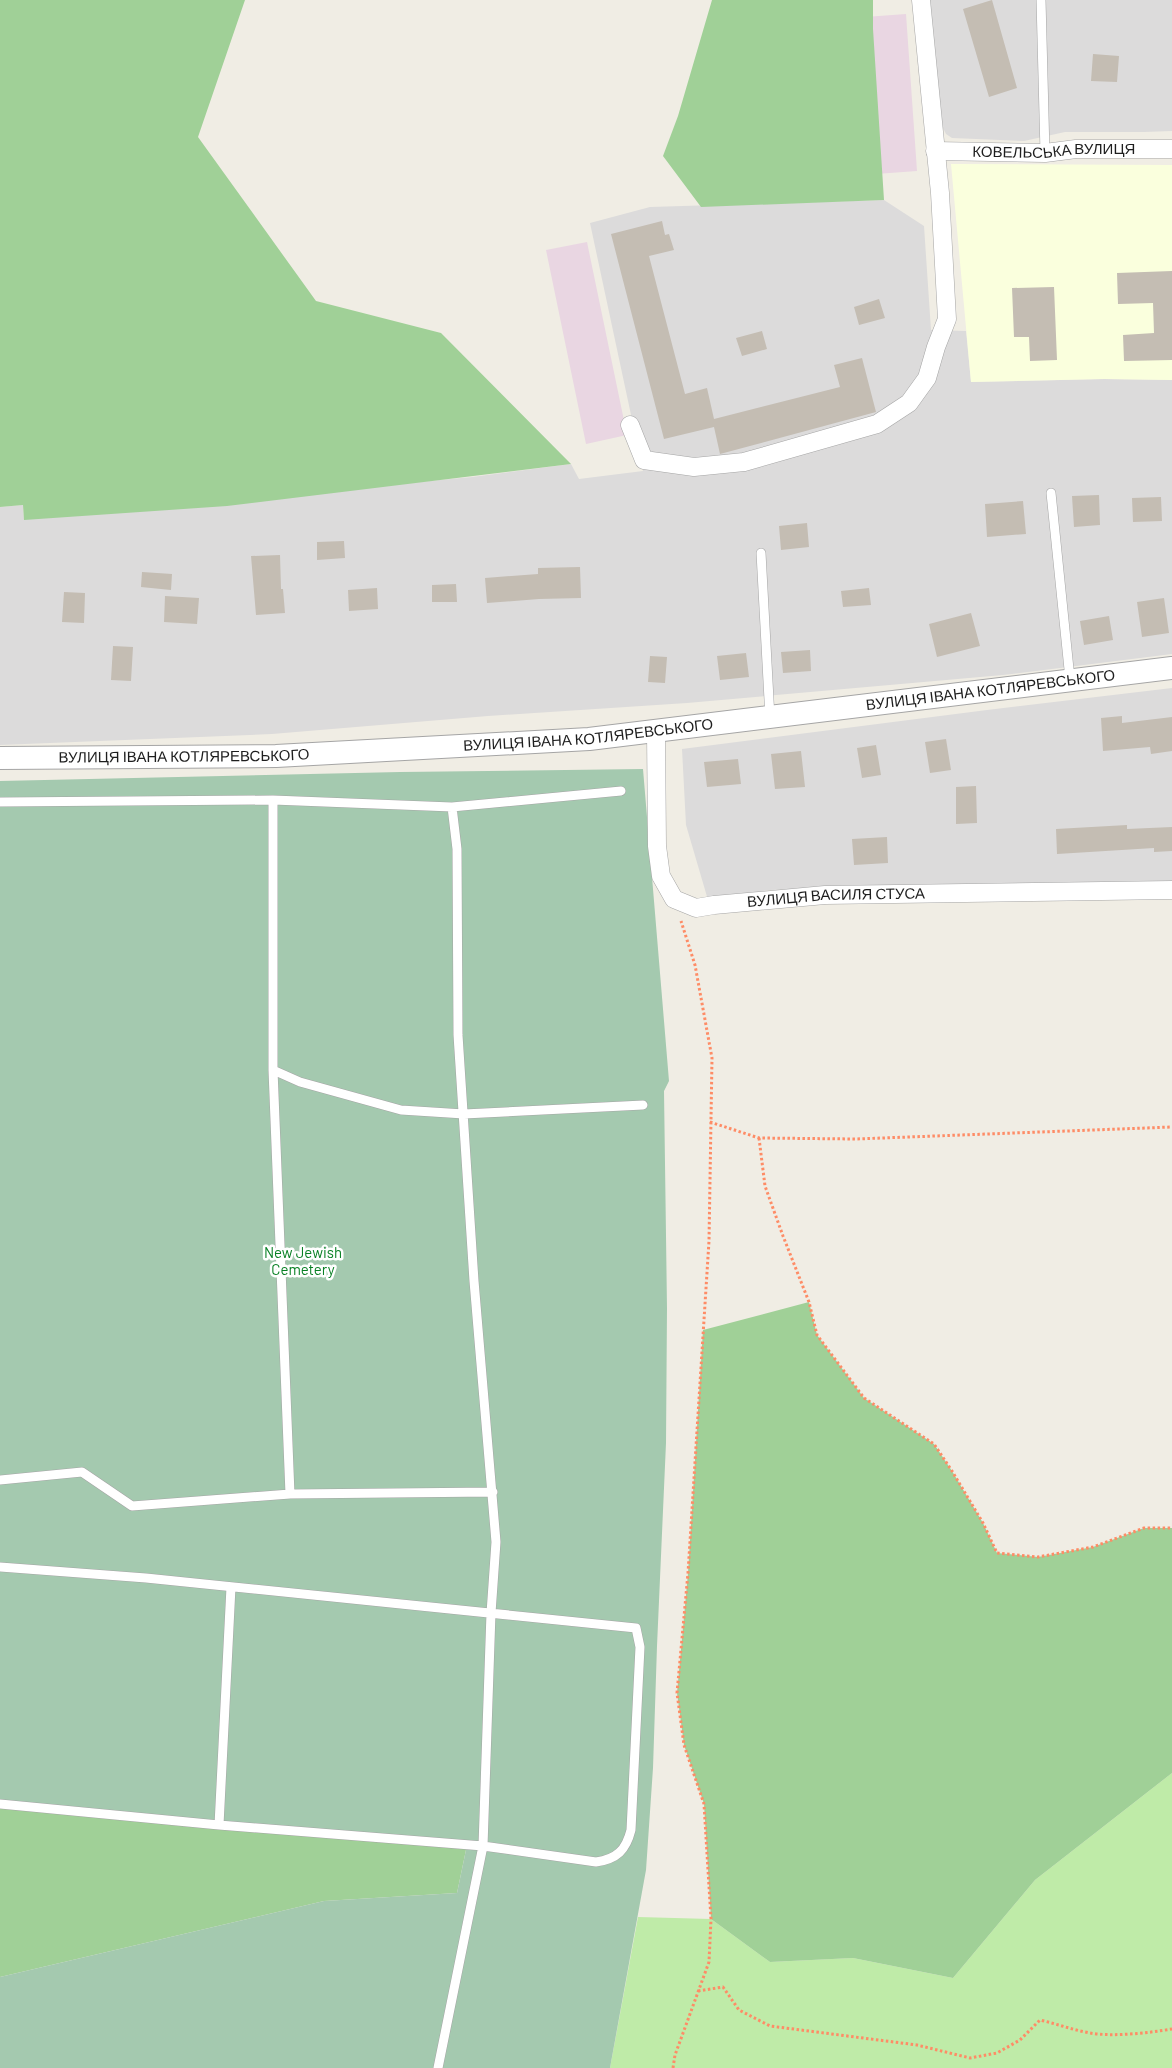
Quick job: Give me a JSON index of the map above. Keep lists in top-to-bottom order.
{
  "streets": {
    "street": ["КОВЕЛЬСЬКА ВУЛИЦЯ", "ВУЛИЦЯ ІВАНА КОТЛЯРЕВСЬКОГО", "ВУЛИЦЯ ВАСИЛЯ СТУСА"]
  },
  "parks": ["New Jewish Cemetery"]
}
